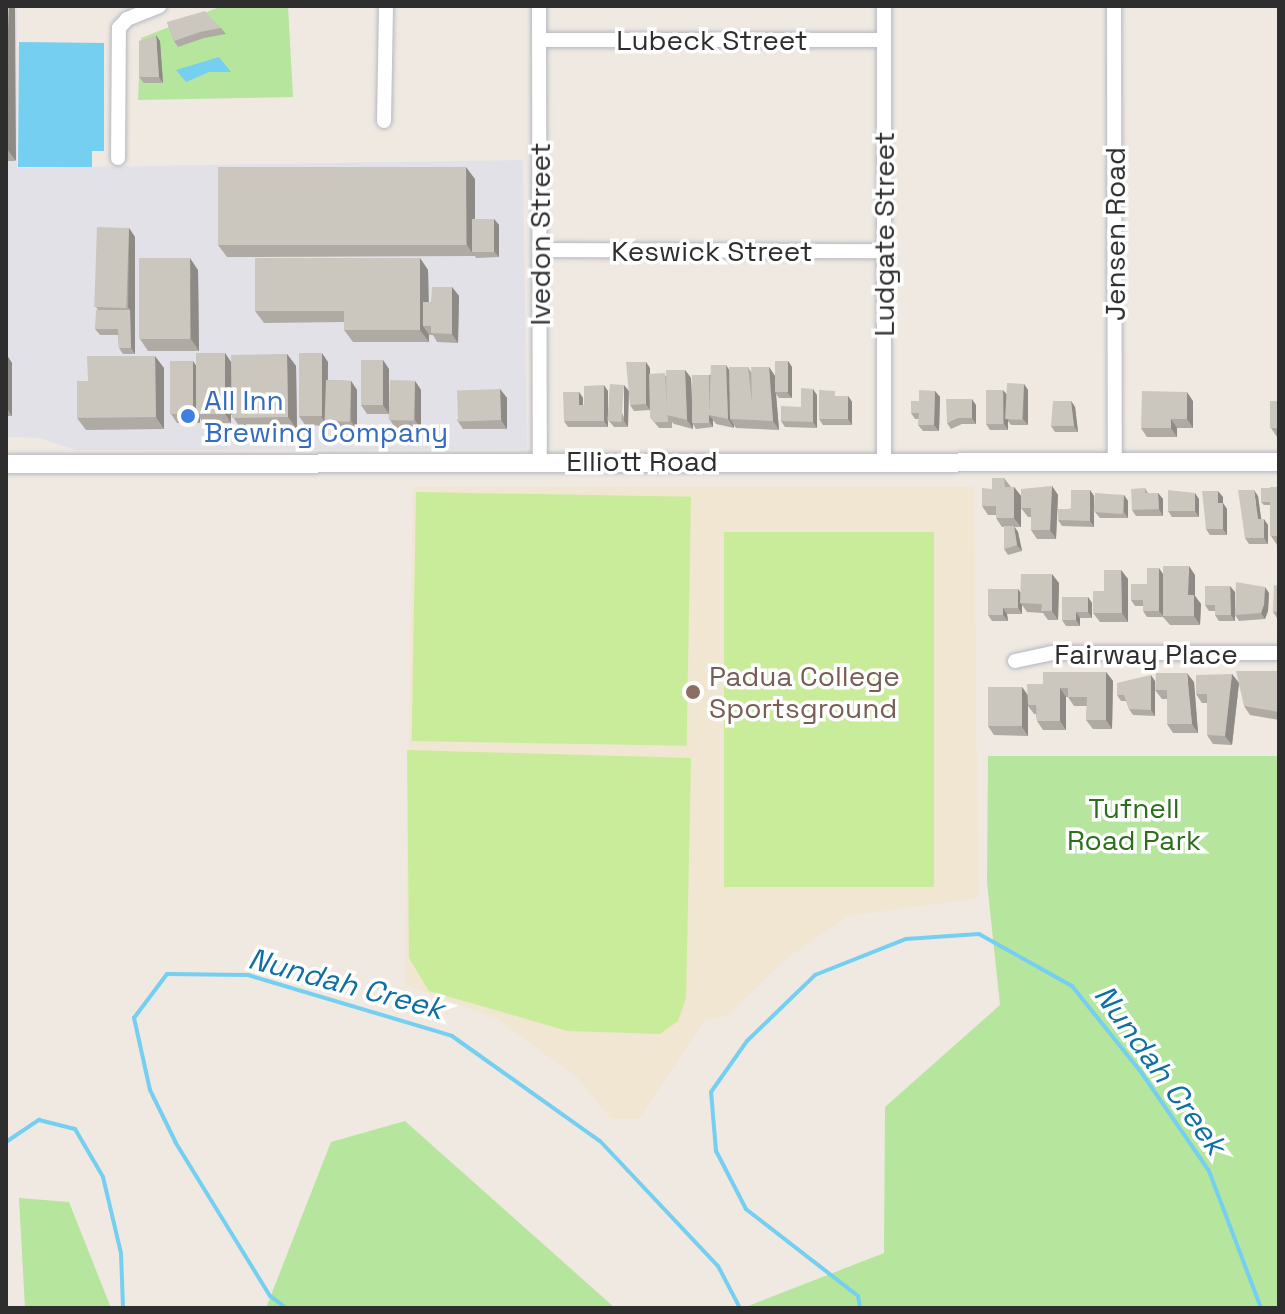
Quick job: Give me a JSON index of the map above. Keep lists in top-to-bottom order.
{
  "streets": {
    "street": [
      "Lubeck Street",
      "Ivedon Street",
      "Ludgate Street",
      "Jensen Road",
      "Keswick Street",
      "Elliott Road",
      "Fairway Place"
    ]
  },
  "crossings": [
    ["Lubeck Street", "Ivedon Street"],
    ["Lubeck Street", "Ludgate Street"],
    ["Ivedon Street", "Keswick Street"],
    ["Ivedon Street", "Elliott Road"],
    ["Ludgate Street", "Keswick Street"],
    ["Ludgate Street", "Elliott Road"],
    ["Jensen Road", "Elliott Road"]
  ],
  "water": ["Nundah Creek"],
  "parks": ["Tufnell Road Park"],
  "places": ["All Inn Brewing Company", "Padua College Sportsground"]
}
